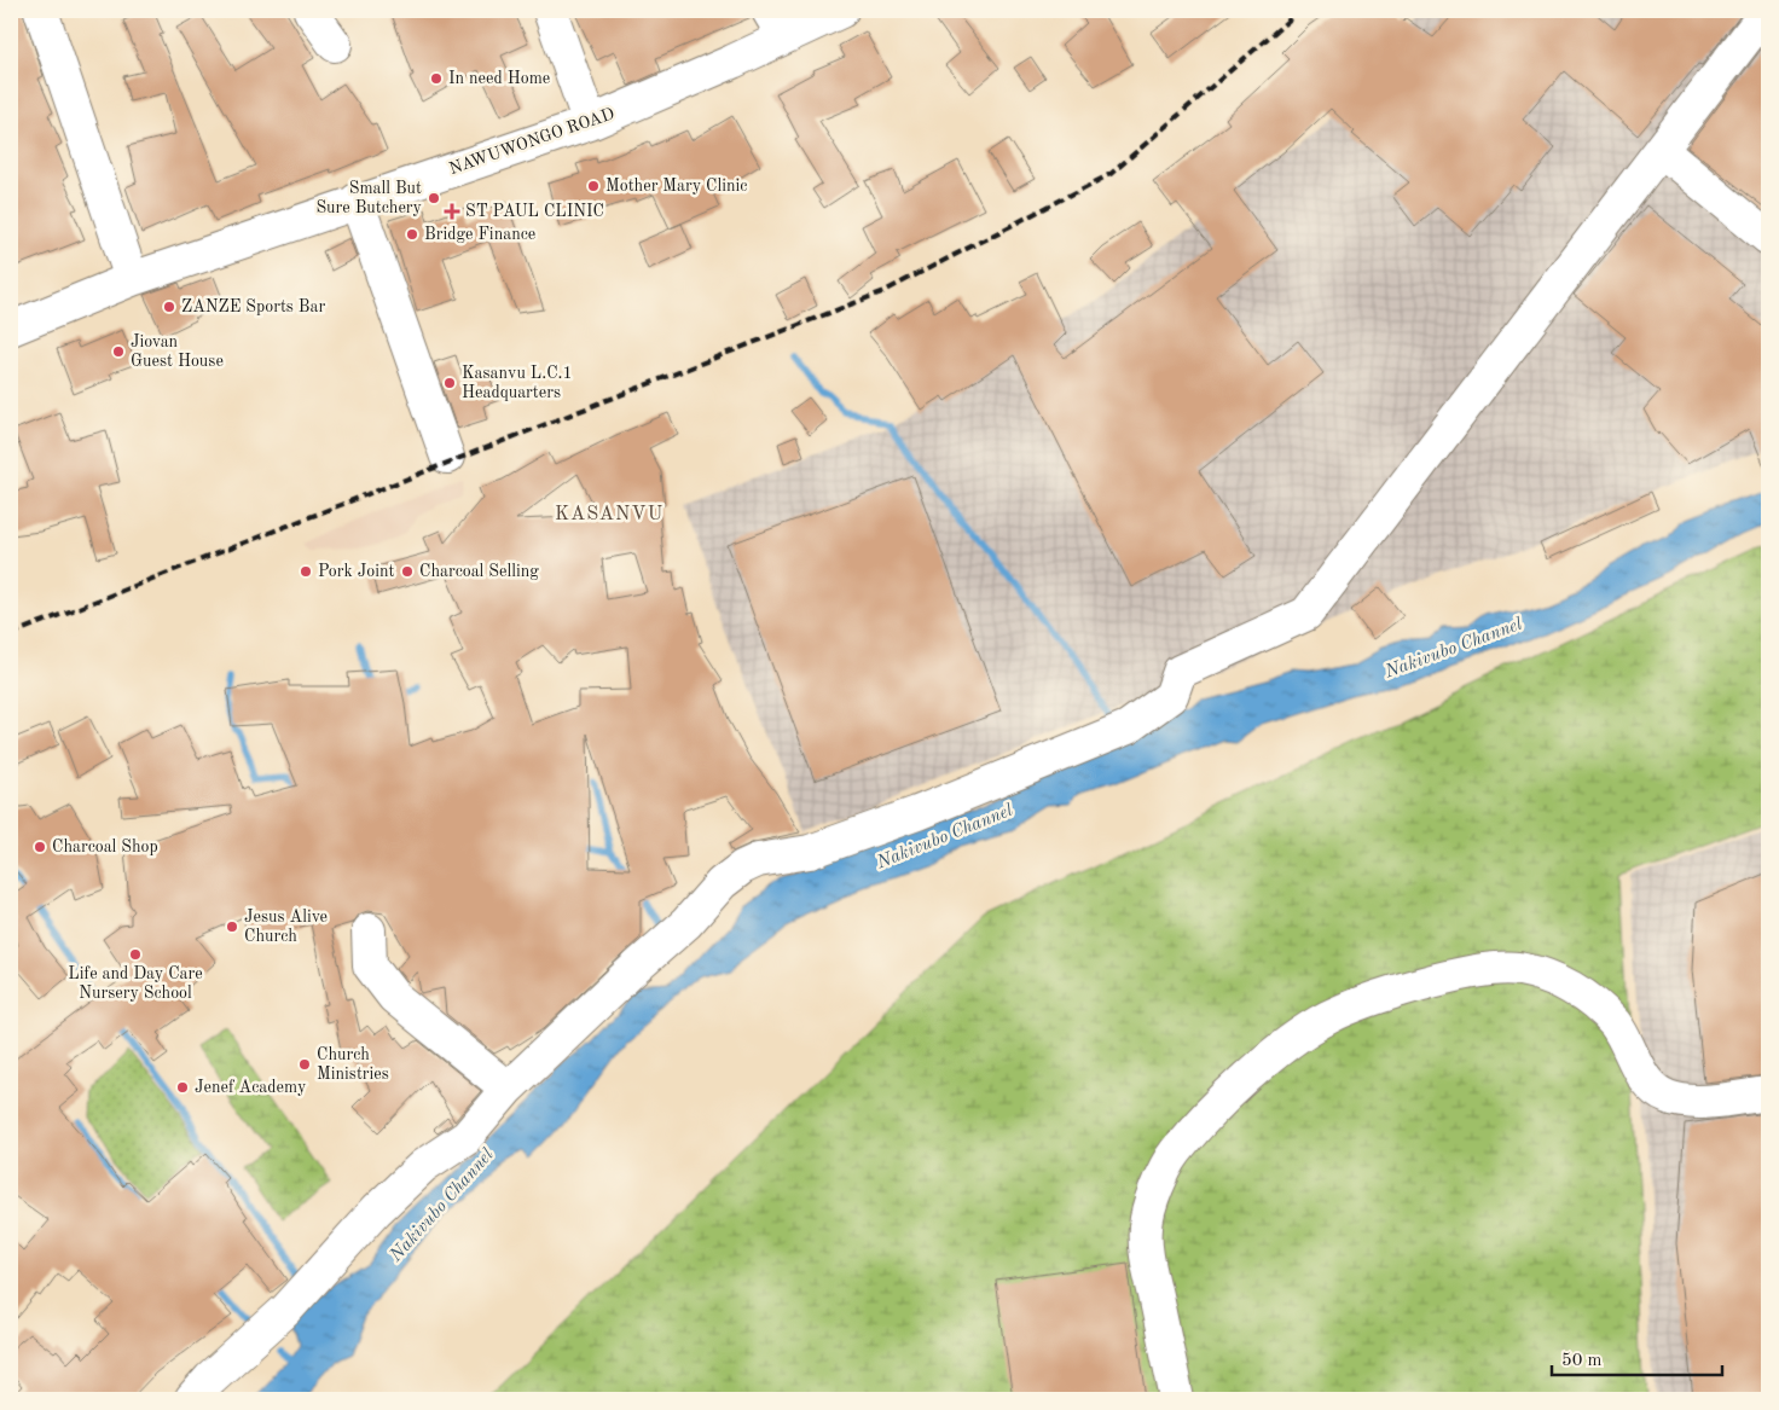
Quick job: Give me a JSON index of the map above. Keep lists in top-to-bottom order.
{
  "streets": {
    "street": ["NAWUWONGO ROAD"]
  },
  "districts": ["KASANVU"],
  "water": ["Nakivubo Channel"],
  "places": {
    "other": [
      "In need Home",
      "Mother Mary Clinic",
      "Small But Sure Butchery",
      "Bridge Finance",
      "ZANZE Sports Bar",
      "Jiovan Guest House",
      "Kasanvu L.C.1 Headquarters",
      "Pork Joint",
      "Charcoal Selling",
      "Charcoal Shop",
      "Jesus Alive Church",
      "Life and Day Care Nursery School",
      "Church Ministries",
      "Jenef Academy"
    ],
    "health": ["ST PAUL CLINIC"]
  },
  "scale_bar": "50 m"
}
